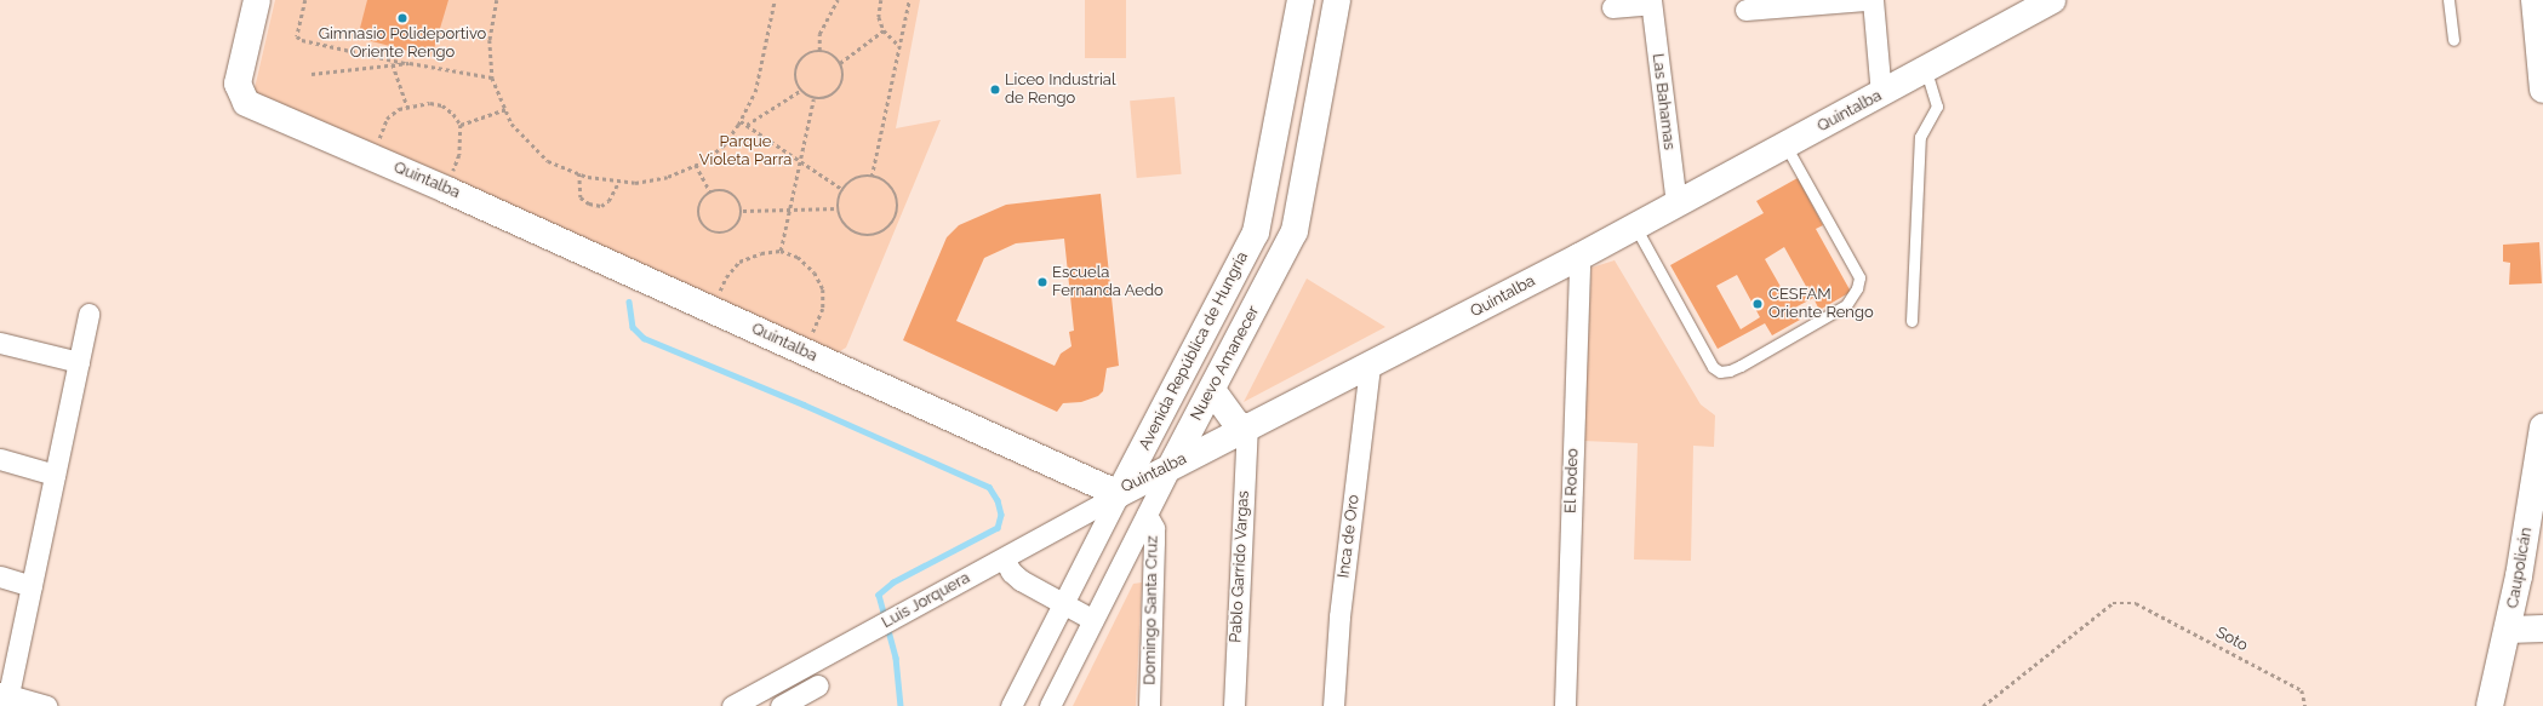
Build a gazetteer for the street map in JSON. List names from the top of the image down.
{
  "streets": {
    "street": [
      "Las Bahamas",
      "Quintalba",
      "Avenida República de Hungría",
      "Nuevo Amanecer",
      "El Rodeo",
      "Inca de Oro",
      "Pablo Garrido Vargas",
      "Caupolicán",
      "Luis Jorquera",
      "Domingo Santa Cruz"
    ],
    "path": ["Soto"]
  },
  "crossings": [
    ["Las Bahamas", "Quintalba"],
    ["Quintalba", "Avenida República de Hungría"],
    ["Quintalba", "Nuevo Amanecer"],
    ["Quintalba", "El Rodeo"],
    ["Quintalba", "Inca de Oro"],
    ["Quintalba", "Pablo Garrido Vargas"],
    ["Quintalba", "Luis Jorquera"],
    ["Avenida República de Hungría", "Luis Jorquera"],
    ["Nuevo Amanecer", "Domingo Santa Cruz"]
  ],
  "parks": ["Parque Violeta Parra"],
  "places": [
    "Gimnasio Polideportivo Oriente Rengo",
    "Liceo Industrial de Rengo",
    "Escuela Fernanda Aedo",
    "CESFAM Oriente Rengo"
  ]
}
